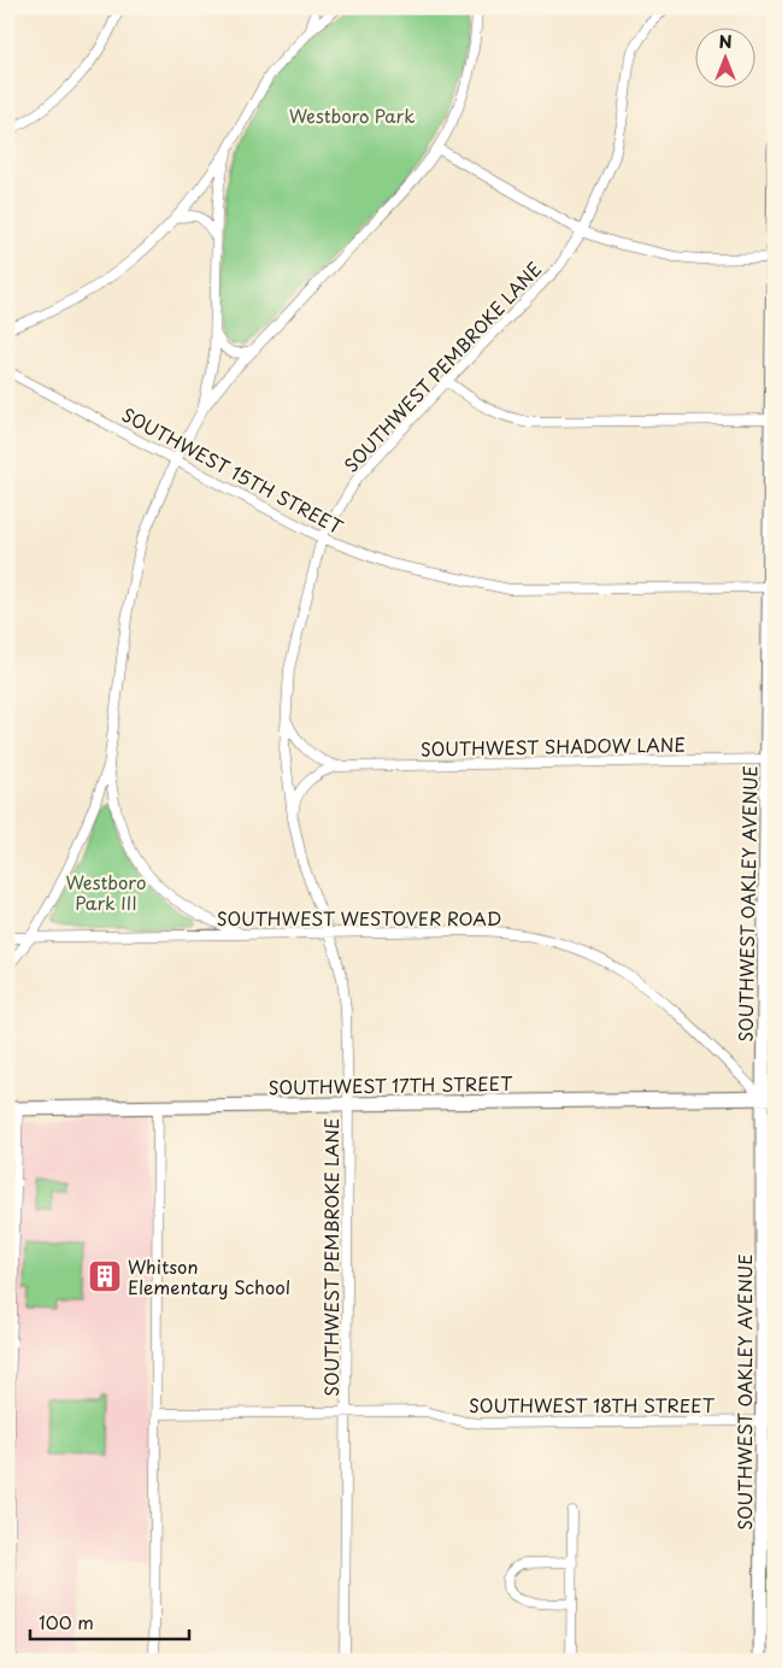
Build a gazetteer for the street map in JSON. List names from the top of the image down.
{
  "streets": {
    "street": [
      "SOUTHWEST PEMBROKE LANE",
      "SOUTHWEST 15TH STREET",
      "SOUTHWEST SHADOW LANE",
      "SOUTHWEST OAKLEY AVENUE",
      "SOUTHWEST WESTOVER ROAD",
      "SOUTHWEST 17TH STREET",
      "SOUTHWEST 18TH STREET"
    ]
  },
  "crossings": [
    ["SOUTHWEST PEMBROKE LANE", "SOUTHWEST 15TH STREET"],
    ["SOUTHWEST PEMBROKE LANE", "SOUTHWEST SHADOW LANE"],
    ["SOUTHWEST PEMBROKE LANE", "SOUTHWEST WESTOVER ROAD"],
    ["SOUTHWEST PEMBROKE LANE", "SOUTHWEST 17TH STREET"],
    ["SOUTHWEST PEMBROKE LANE", "SOUTHWEST 18TH STREET"],
    ["SOUTHWEST 15TH STREET", "SOUTHWEST OAKLEY AVENUE"],
    ["SOUTHWEST SHADOW LANE", "SOUTHWEST OAKLEY AVENUE"],
    ["SOUTHWEST OAKLEY AVENUE", "SOUTHWEST WESTOVER ROAD"],
    ["SOUTHWEST OAKLEY AVENUE", "SOUTHWEST 17TH STREET"],
    ["SOUTHWEST OAKLEY AVENUE", "SOUTHWEST 18TH STREET"],
    ["SOUTHWEST WESTOVER ROAD", "SOUTHWEST 17TH STREET"]
  ],
  "parks": ["Westboro Park", "Westboro Park III"],
  "places": {
    "building": ["Whitson Elementary School"]
  },
  "scale_bar": "100 m",
  "north": "top"
}
